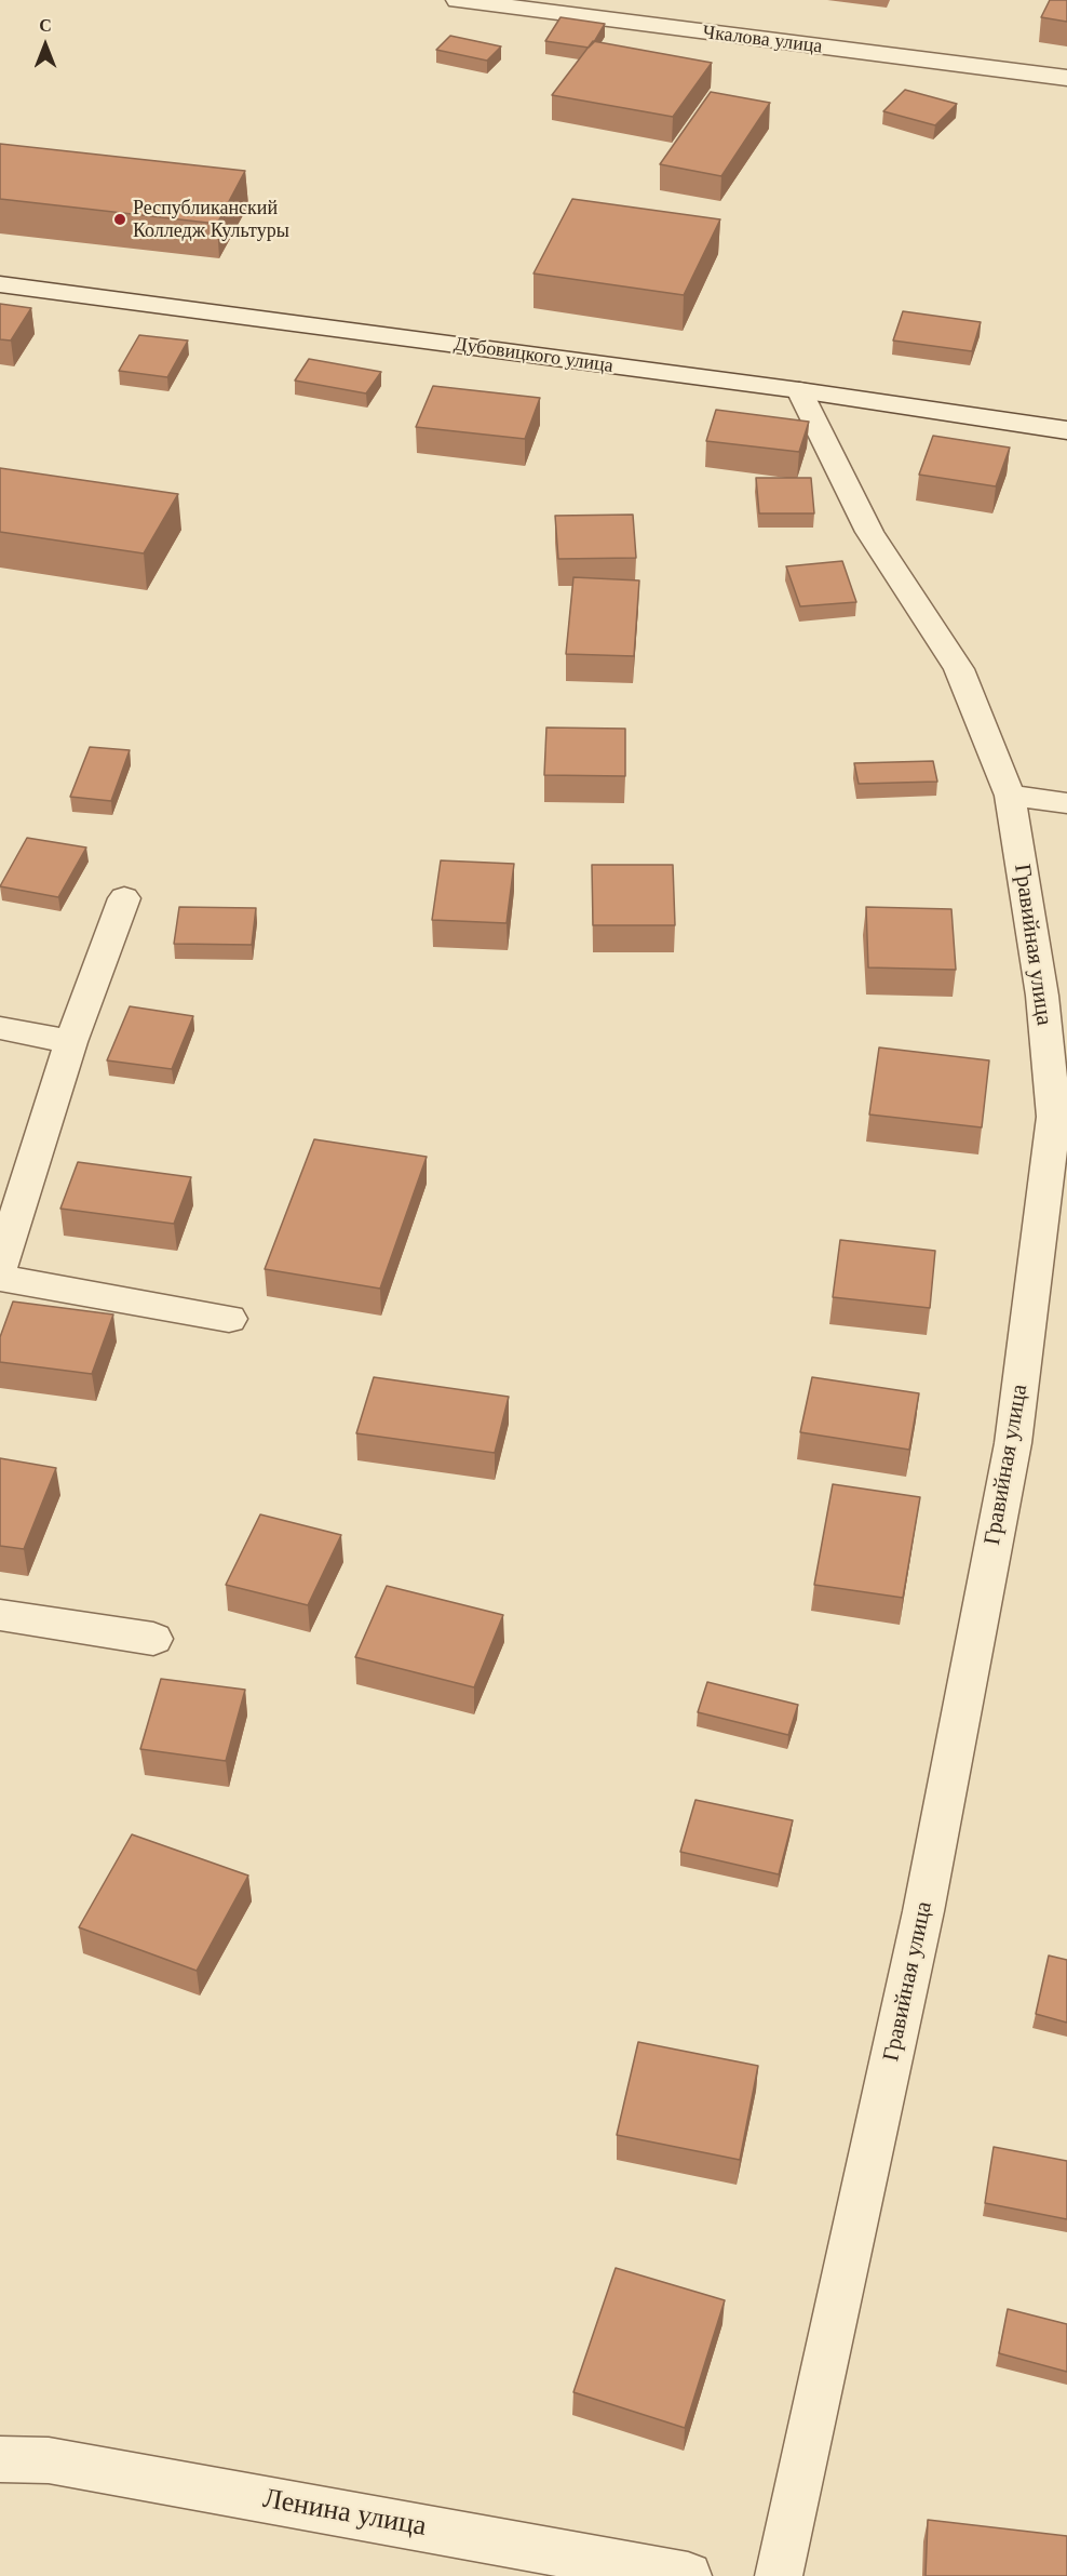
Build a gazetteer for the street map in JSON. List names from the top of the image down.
{
  "streets": {
    "street": [
      "Чкалова улица",
      "Дубовицкого улица",
      "Гравийная улица",
      "Ленина улица"
    ]
  },
  "crossings": [
    ["Дубовицкого улица", "Гравийная улица"]
  ],
  "places": ["Республиканский Колледж Культуры"],
  "north": "top"
}
